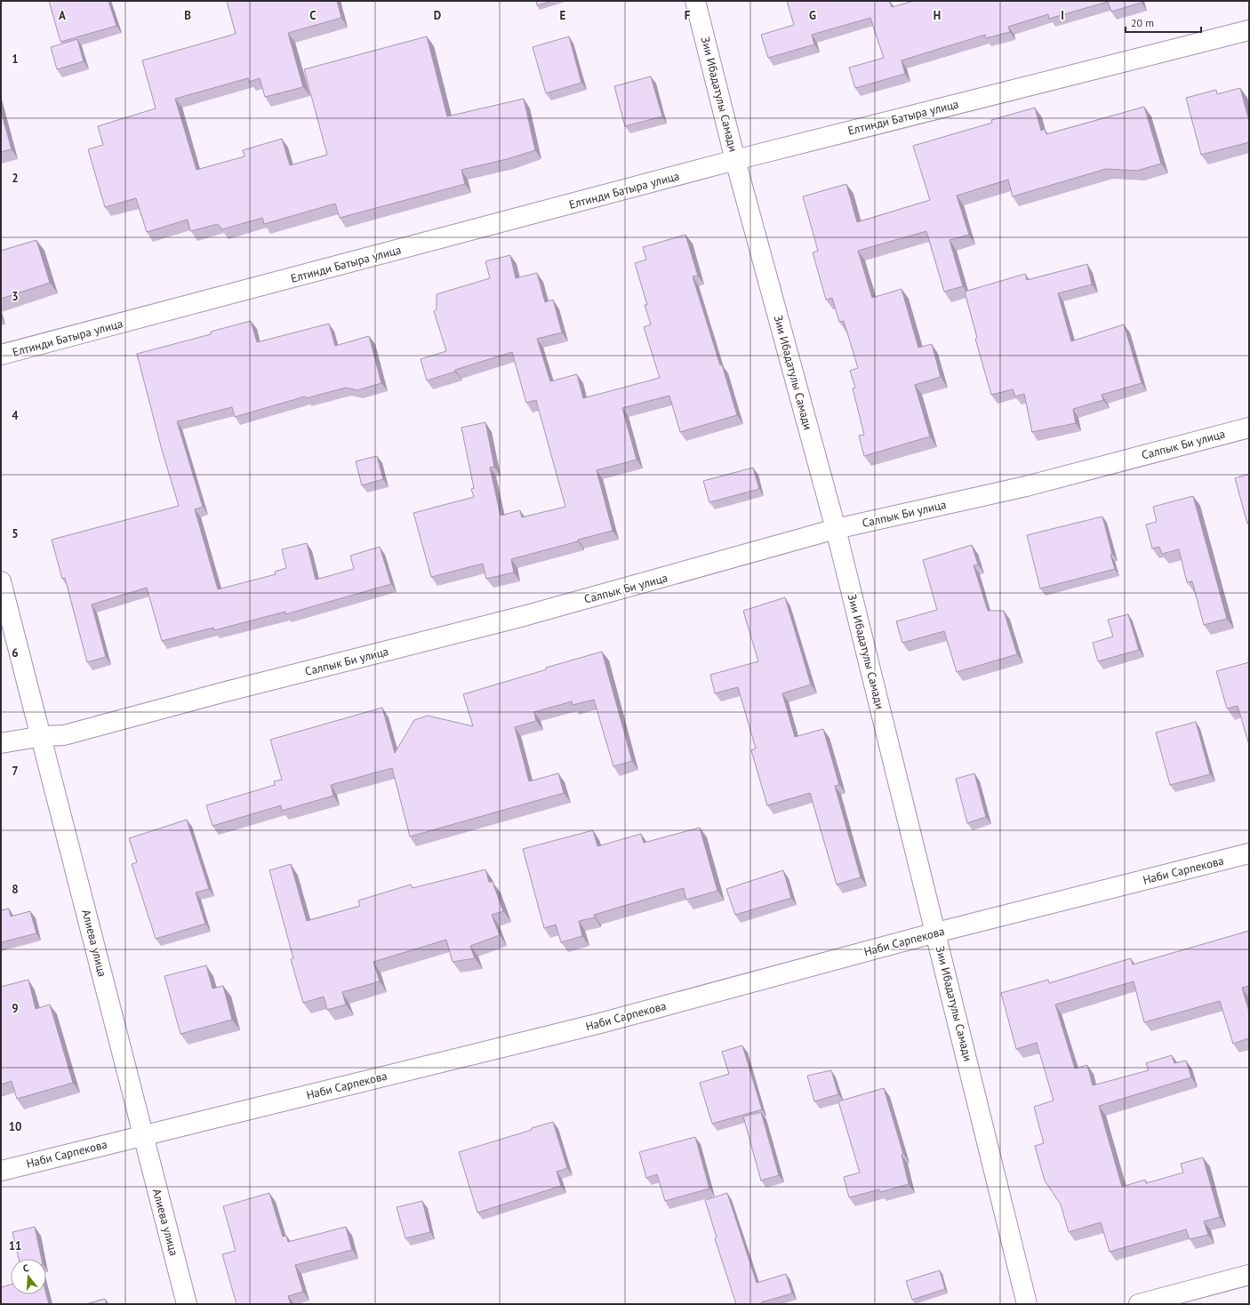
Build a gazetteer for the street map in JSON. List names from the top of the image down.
{
  "streets": {
    "street": [
      "Зии Ибадатулы Самади",
      "Елтинди Батыра улица",
      "Салпык Би улица",
      "Наби Сарпекова",
      "Алиева улица"
    ]
  },
  "crossings": [
    ["Зии Ибадатулы Самади", "Елтинди Батыра улица"],
    ["Зии Ибадатулы Самади", "Салпык Би улица"],
    ["Зии Ибадатулы Самади", "Наби Сарпекова"],
    ["Салпык Би улица", "Алиева улица"],
    ["Наби Сарпекова", "Алиева улица"]
  ],
  "scale_bar": "20 m",
  "north": "top",
  "grid": {
    "columns": [
      "A",
      "B",
      "C",
      "D",
      "E",
      "F",
      "G",
      "H",
      "I"
    ],
    "rows": [
      "1",
      "2",
      "3",
      "4",
      "5",
      "6",
      "7",
      "8",
      "9",
      "10",
      "11"
    ]
  }
}
